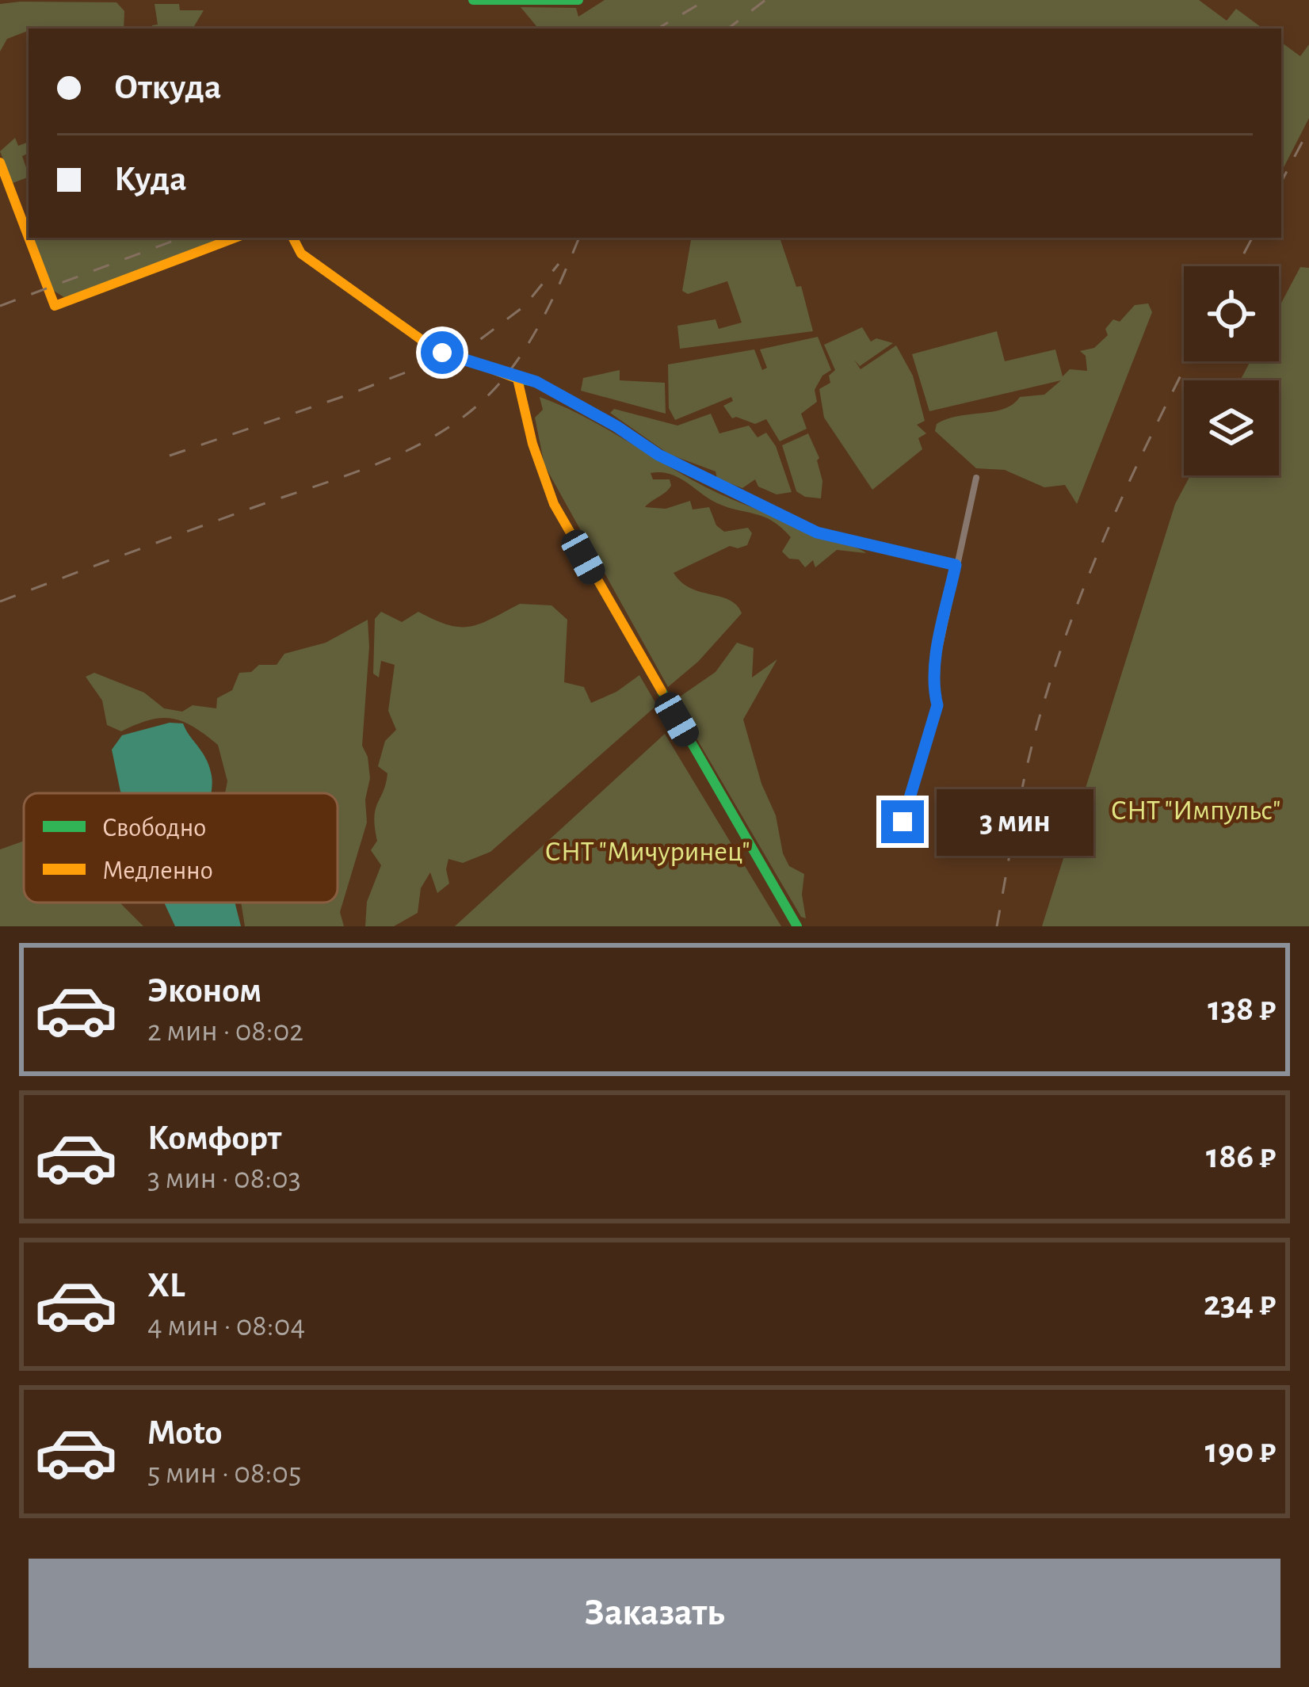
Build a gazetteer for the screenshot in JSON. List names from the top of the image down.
{
  "parks": ["СНТ \"Импульс\"", "СНТ \"Мичуринец\""],
  "legend": ["Свободно", "Медленно"],
  "page": {
    "banner": ["Откуда", "Куда"],
    "bubble": "3 мин",
    "list": [
      {
        "name": "Эконом",
        "note": "2 мин · 08:02",
        "value": "138 ₽"
      },
      {
        "name": "Комфорт",
        "note": "3 мин · 08:03",
        "value": "186 ₽"
      },
      {
        "name": "XL",
        "note": "4 мин · 08:04",
        "value": "234 ₽"
      },
      {
        "name": "Moto",
        "note": "5 мин · 08:05",
        "value": "190 ₽"
      }
    ],
    "buttons": "Заказать"
  }
}
